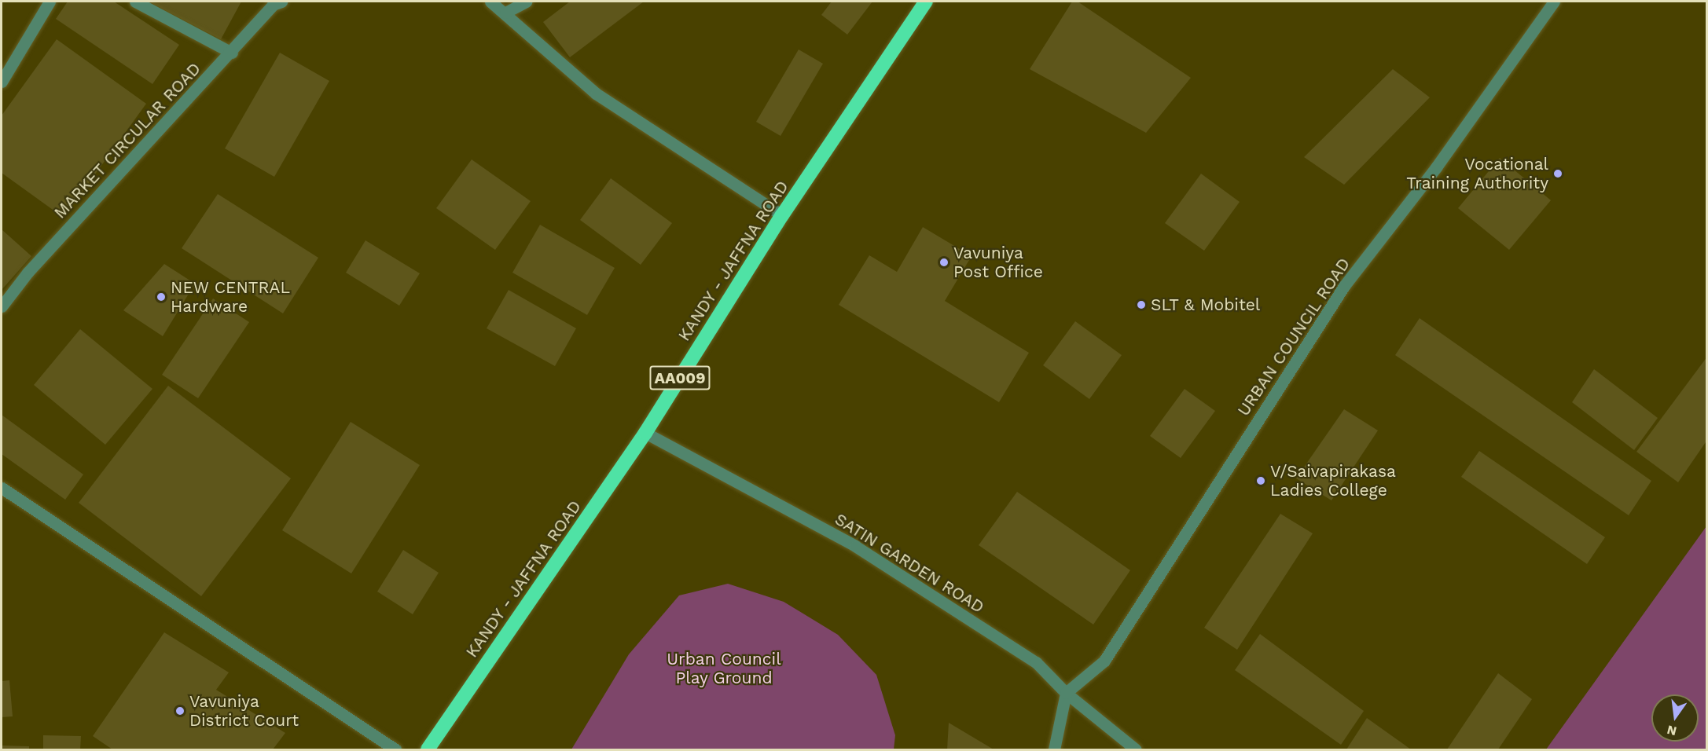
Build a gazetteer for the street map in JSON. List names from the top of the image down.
{
  "streets": {
    "highway": ["KANDY - JAFFNA ROAD", "AA009"],
    "street": ["MARKET CIRCULAR ROAD", "URBAN COUNCIL ROAD", "SATIN GARDEN ROAD"]
  },
  "crossings": [
    ["KANDY - JAFFNA ROAD", "SATIN GARDEN ROAD"],
    ["URBAN COUNCIL ROAD", "SATIN GARDEN ROAD"]
  ],
  "parks": ["Urban Council Play Ground"],
  "places": [
    "Vocational Training Authority",
    "Vavuniya Post Office",
    "NEW CENTRAL Hardware",
    "SLT & Mobitel",
    "V/Saivapirakasa Ladies College",
    "Vavuniya District Court"
  ],
  "north": "bottom"
}
